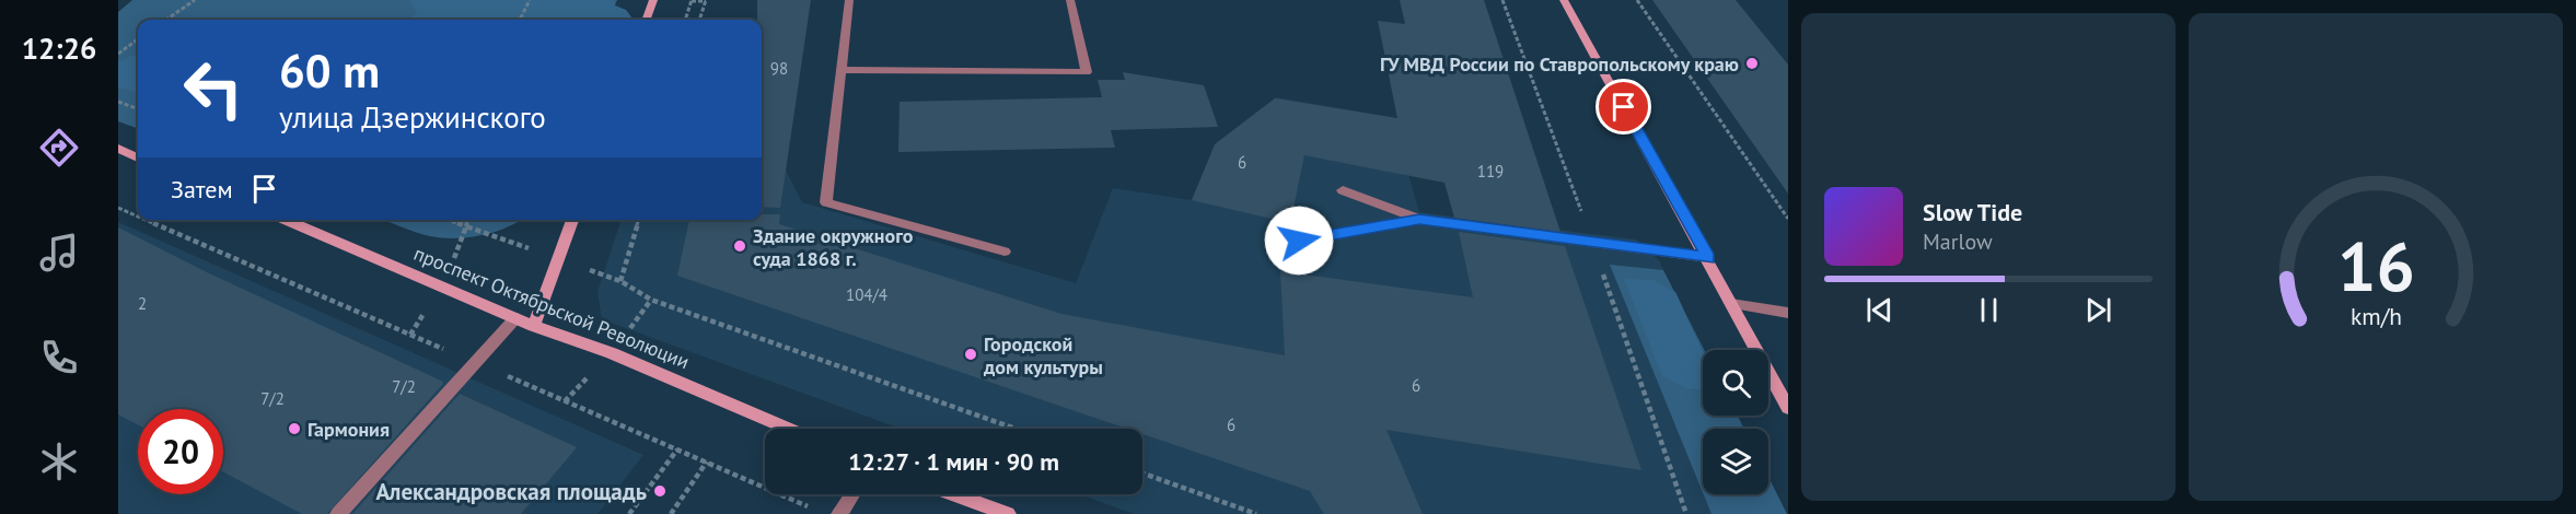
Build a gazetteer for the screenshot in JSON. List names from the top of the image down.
{
  "streets": {
    "street": ["проспект Октябрьской Революции"]
  },
  "places": [
    "ГУ МВД России по Ставропольскому краю",
    "Здание окружного суда 1868 г.",
    "Городской дом культуры",
    "Гармония",
    "Александровская площадь"
  ],
  "house_numbers": [
    "98",
    "6",
    "119",
    "104/4",
    "2",
    "6",
    "7/2",
    "7/2",
    "6"
  ],
  "page": {
    "tabs": "12:26",
    "turn": ["60 m", "улица Дзержинского"],
    "then": "Затем",
    "song": ["Slow Tide", "Marlow"],
    "limit": "20",
    "trip": "12:27 · 1 мин · 90 m",
    "gauge": ["16", "km/h"]
  }
}
